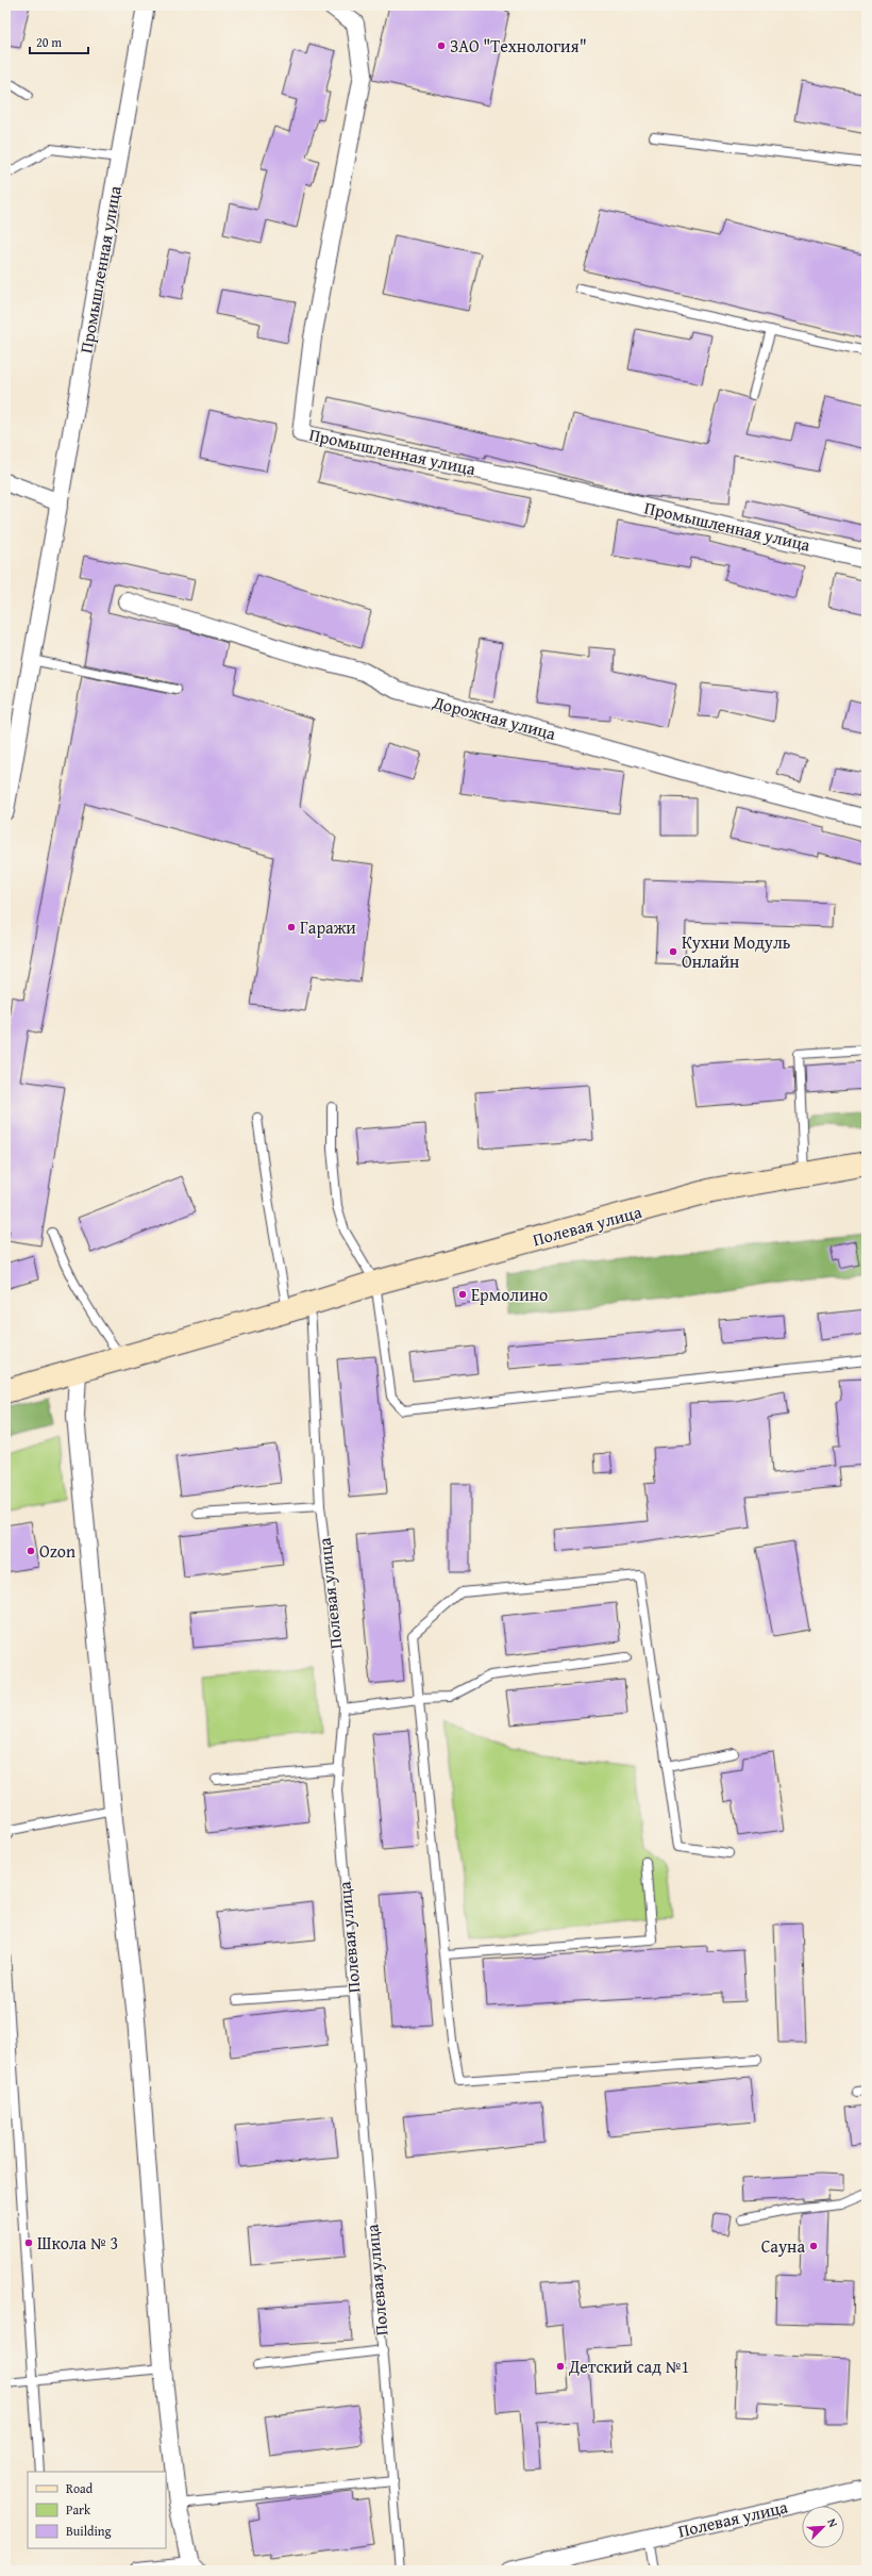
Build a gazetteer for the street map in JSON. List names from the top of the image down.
{
  "streets": {
    "main road": ["Полевая улица"],
    "street": ["Промышленная улица", "Дорожная улица"]
  },
  "places": [
    "ЗАО \"Технология\"",
    "Гаражи",
    "Кухни Модуль Онлайн",
    "Ермолино",
    "Ozon",
    "Школа № 3",
    "Сауна",
    "Детский сад №1"
  ],
  "legend": ["Road", "Park", "Building"],
  "scale_bar": "20 m",
  "north": "top right"
}
